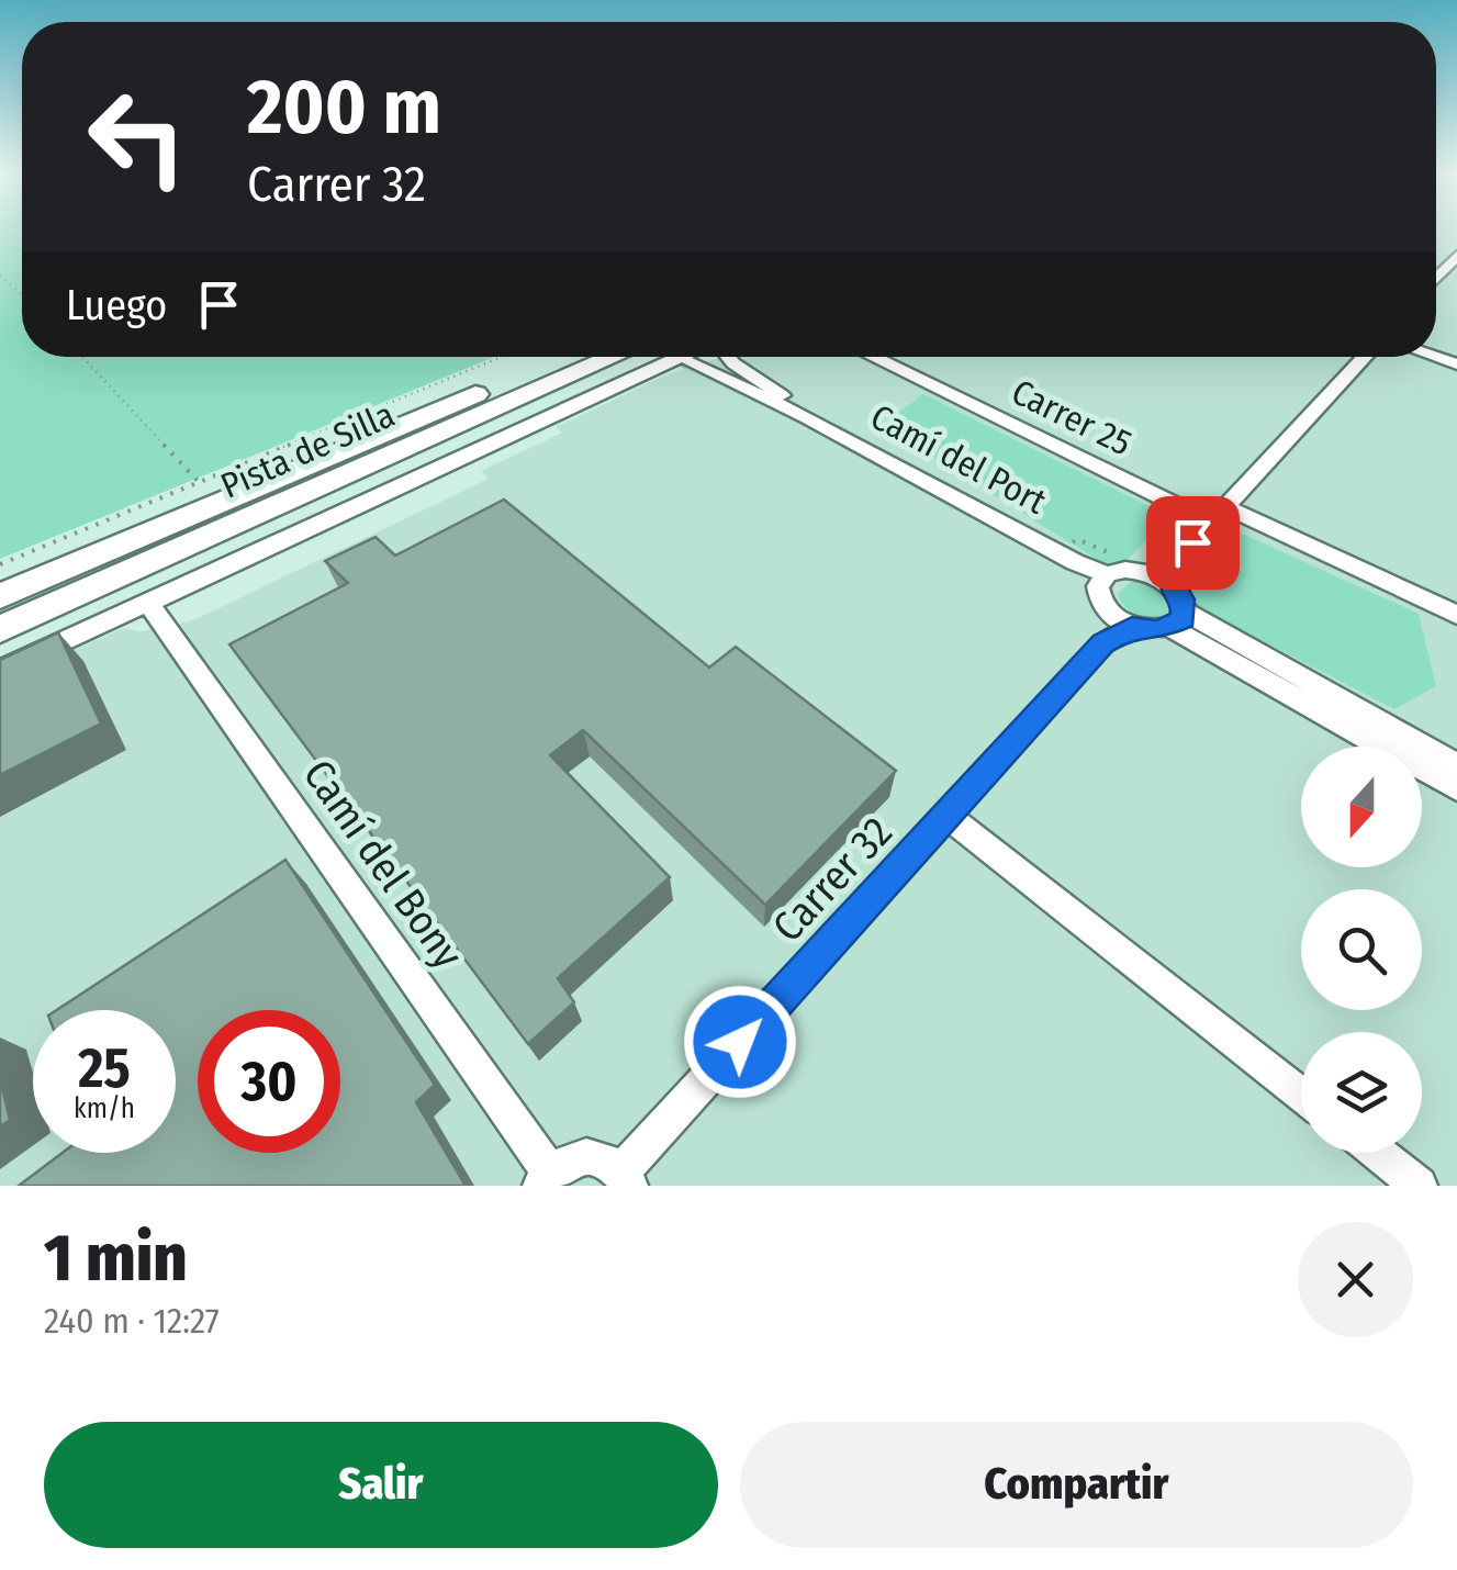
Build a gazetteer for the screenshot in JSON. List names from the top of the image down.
{
  "streets": {
    "highway": ["Pista de Silla"],
    "street": [
      "Carrer 25",
      "Camí del Port",
      "Camí del Bony",
      "Carrer 32"
    ]
  },
  "north": "bottom",
  "page": {
    "turn": ["200 m", "Carrer 32"],
    "then": "Luego",
    "speed": "25 km/h",
    "limit": "30",
    "heading": ["1 min", "240 m · 12:27"],
    "buttons": ["Salir", "Compartir"]
  }
}
